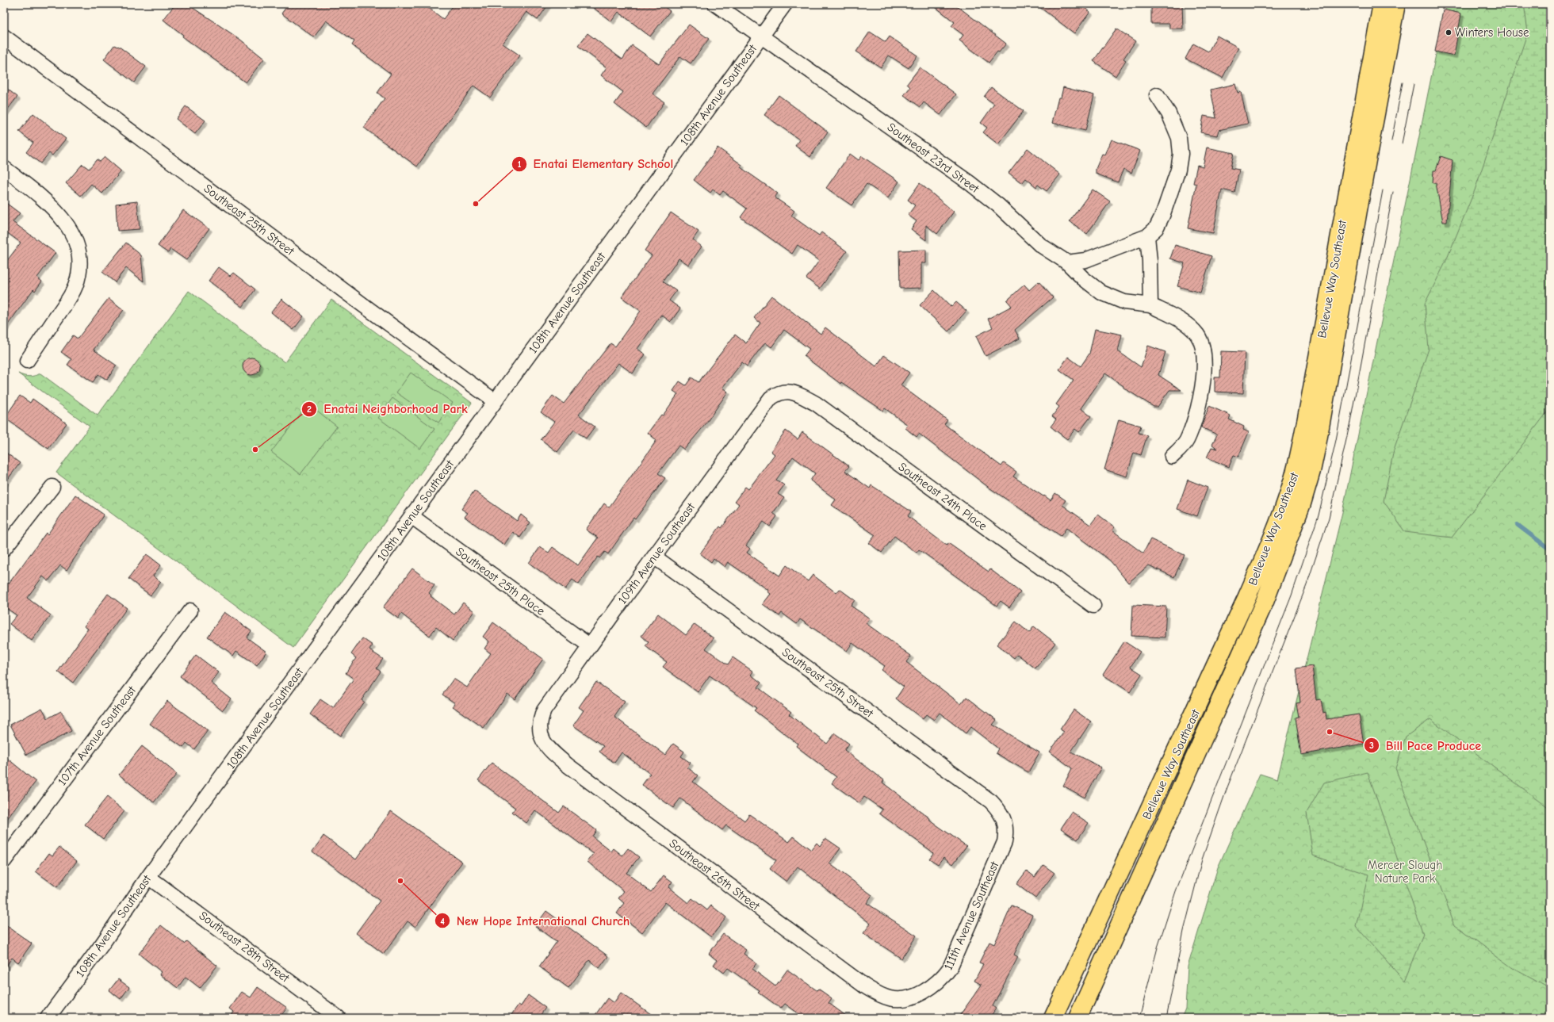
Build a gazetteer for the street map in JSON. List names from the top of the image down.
{
  "streets": {
    "main road": ["Bellevue Way Southeast"],
    "street": [
      "108th Avenue Southeast",
      "Southeast 23rd Street",
      "Southeast 25th Street",
      "Southeast 24th Place",
      "109th Avenue Southeast",
      "Southeast 25th Place",
      "107th Avenue Southeast",
      "Southeast 26th Street",
      "111th Avenue Southeast",
      "Southeast 28th Street"
    ]
  },
  "crossings": [
    ["108th Avenue Southeast", "Southeast 23rd Street"],
    ["108th Avenue Southeast", "Southeast 25th Street"],
    ["108th Avenue Southeast", "Southeast 25th Place"],
    ["108th Avenue Southeast", "Southeast 28th Street"],
    ["Southeast 25th Street", "109th Avenue Southeast"],
    ["Southeast 25th Street", "111th Avenue Southeast"],
    ["Southeast 24th Place", "109th Avenue Southeast"],
    ["109th Avenue Southeast", "Southeast 25th Place"],
    ["109th Avenue Southeast", "Southeast 26th Street"],
    ["Southeast 26th Street", "111th Avenue Southeast"]
  ],
  "parks": ["Mercer Slough Nature Park"],
  "places": [
    "Winters House",
    "Enatai Elementary School",
    "Enatai Neighborhood Park",
    "Bill Pace Produce",
    "New Hope International Church"
  ]
}
